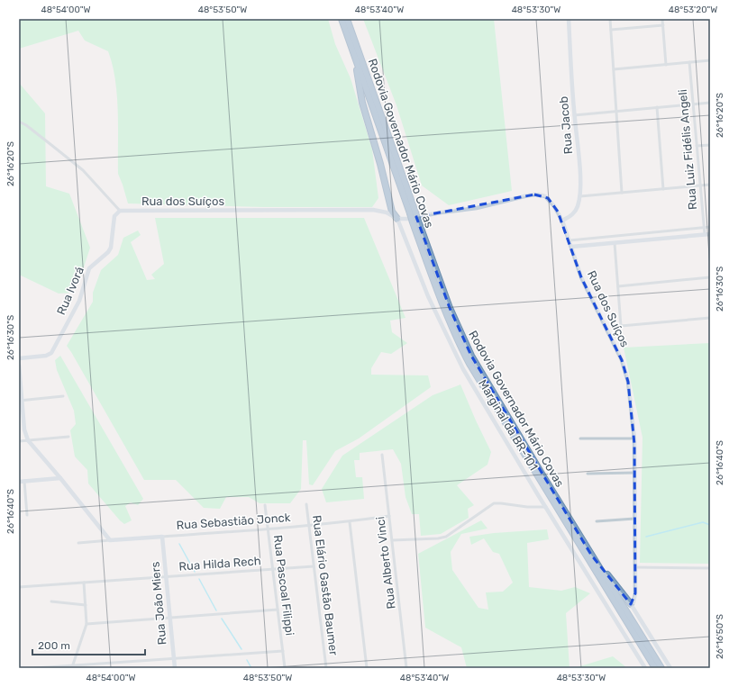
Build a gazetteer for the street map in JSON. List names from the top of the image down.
{
  "streets": {
    "highway": ["Rodovia Governador Mário Covas"],
    "street": [
      "Rua Jacob",
      "Rua Luiz Fidélis Angeli",
      "Rua dos Suíços",
      "Rua Ivorá",
      "Marginal da BR-101",
      "Rua Sebastião Jonck",
      "Rua Alberto Vinci",
      "Rua Hilda Rech",
      "Rua Pascoal Filippi",
      "Rua Elário Gastão Baumer",
      "Rua João Miers"
    ]
  },
  "crossings": [
    ["Rua Jacob", "Rua dos Suíços"],
    ["Rua dos Suíços", "Rua Ivorá"],
    ["Rua dos Suíços", "Marginal da BR-101"],
    ["Rua Sebastião Jonck", "Rua Alberto Vinci"],
    ["Rua Sebastião Jonck", "Rua Pascoal Filippi"],
    ["Rua Sebastião Jonck", "Rua Elário Gastão Baumer"],
    ["Rua Sebastião Jonck", "Rua João Miers"],
    ["Rua Hilda Rech", "Rua Pascoal Filippi"],
    ["Rua Hilda Rech", "Rua Elário Gastão Baumer"],
    ["Rua Hilda Rech", "Rua João Miers"]
  ],
  "scale_bar": "200 m",
  "coordinates": [
    "48°54'00\"W",
    "48°53'50\"W",
    "48°53'40\"W",
    "48°53'30\"W",
    "48°53'20\"W",
    "26°16'20\"S",
    "26°16'30\"S",
    "26°16'40\"S",
    "26°16'50\"S"
  ]
}
